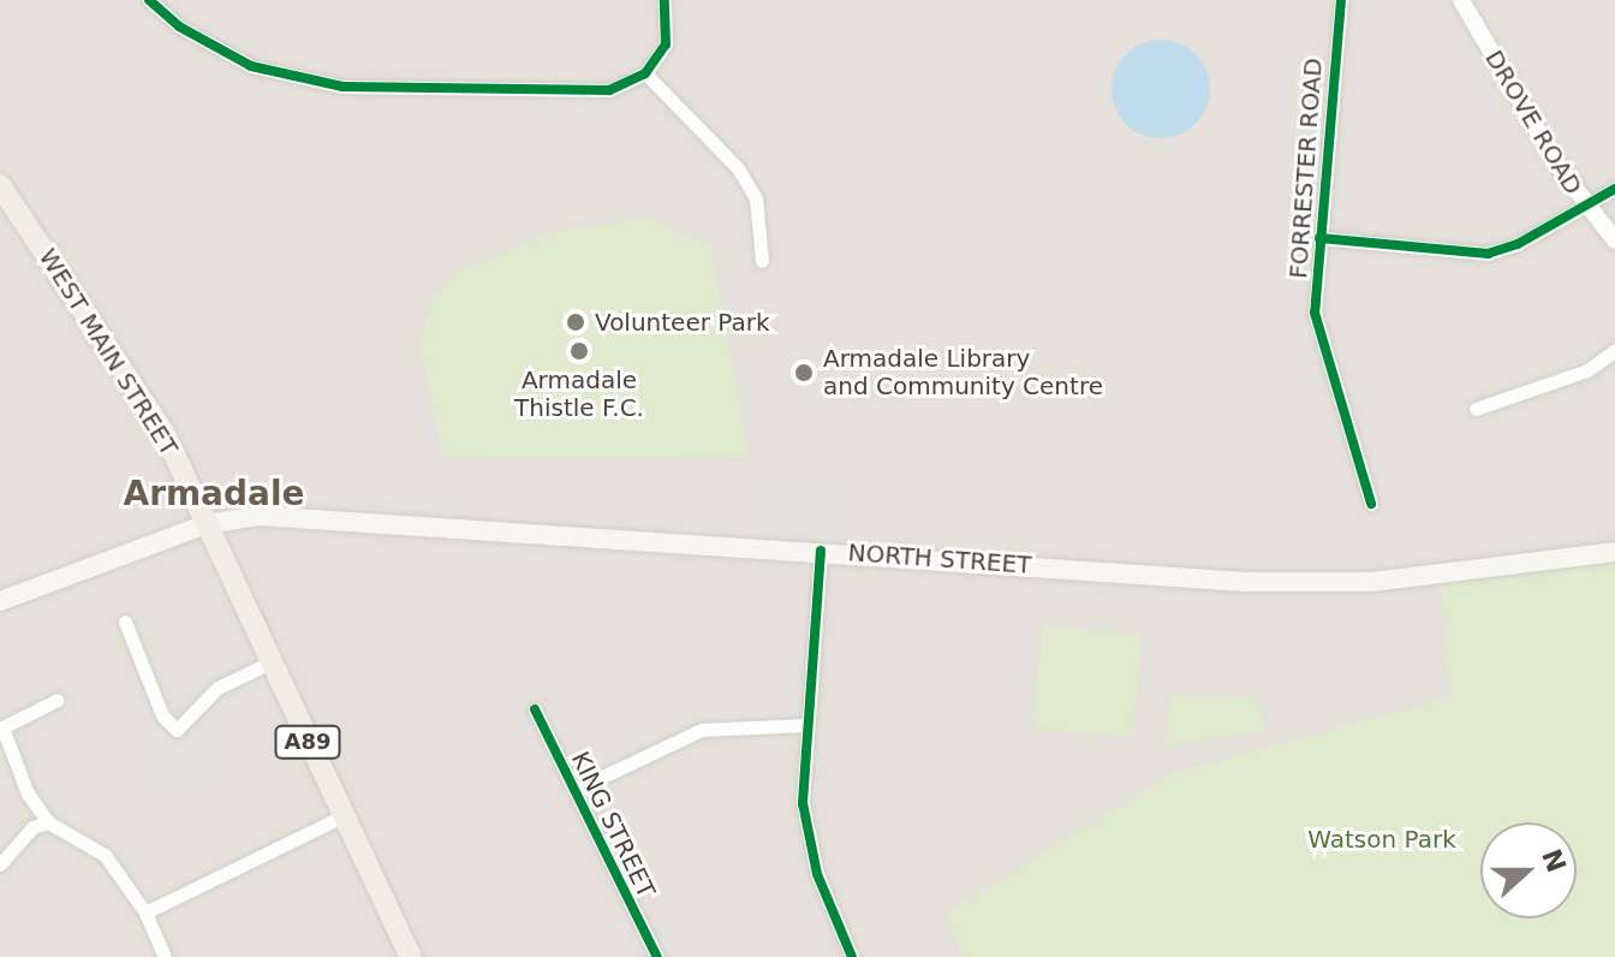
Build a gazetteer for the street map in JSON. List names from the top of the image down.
{
  "streets": {
    "main road": ["WEST MAIN STREET", "NORTH STREET", "A89"],
    "street": ["DROVE ROAD", "FORRESTER ROAD", "KING STREET"]
  },
  "crossings": [
    ["WEST MAIN STREET", "NORTH STREET"],
    ["WEST MAIN STREET", "A89"],
    ["NORTH STREET", "A89"]
  ],
  "districts": ["Armadale"],
  "parks": ["Watson Park"],
  "places": ["Volunteer Park", "Armadale Thistle F.C.", "Armadale Library and Community Centre"],
  "north": "right"
}
